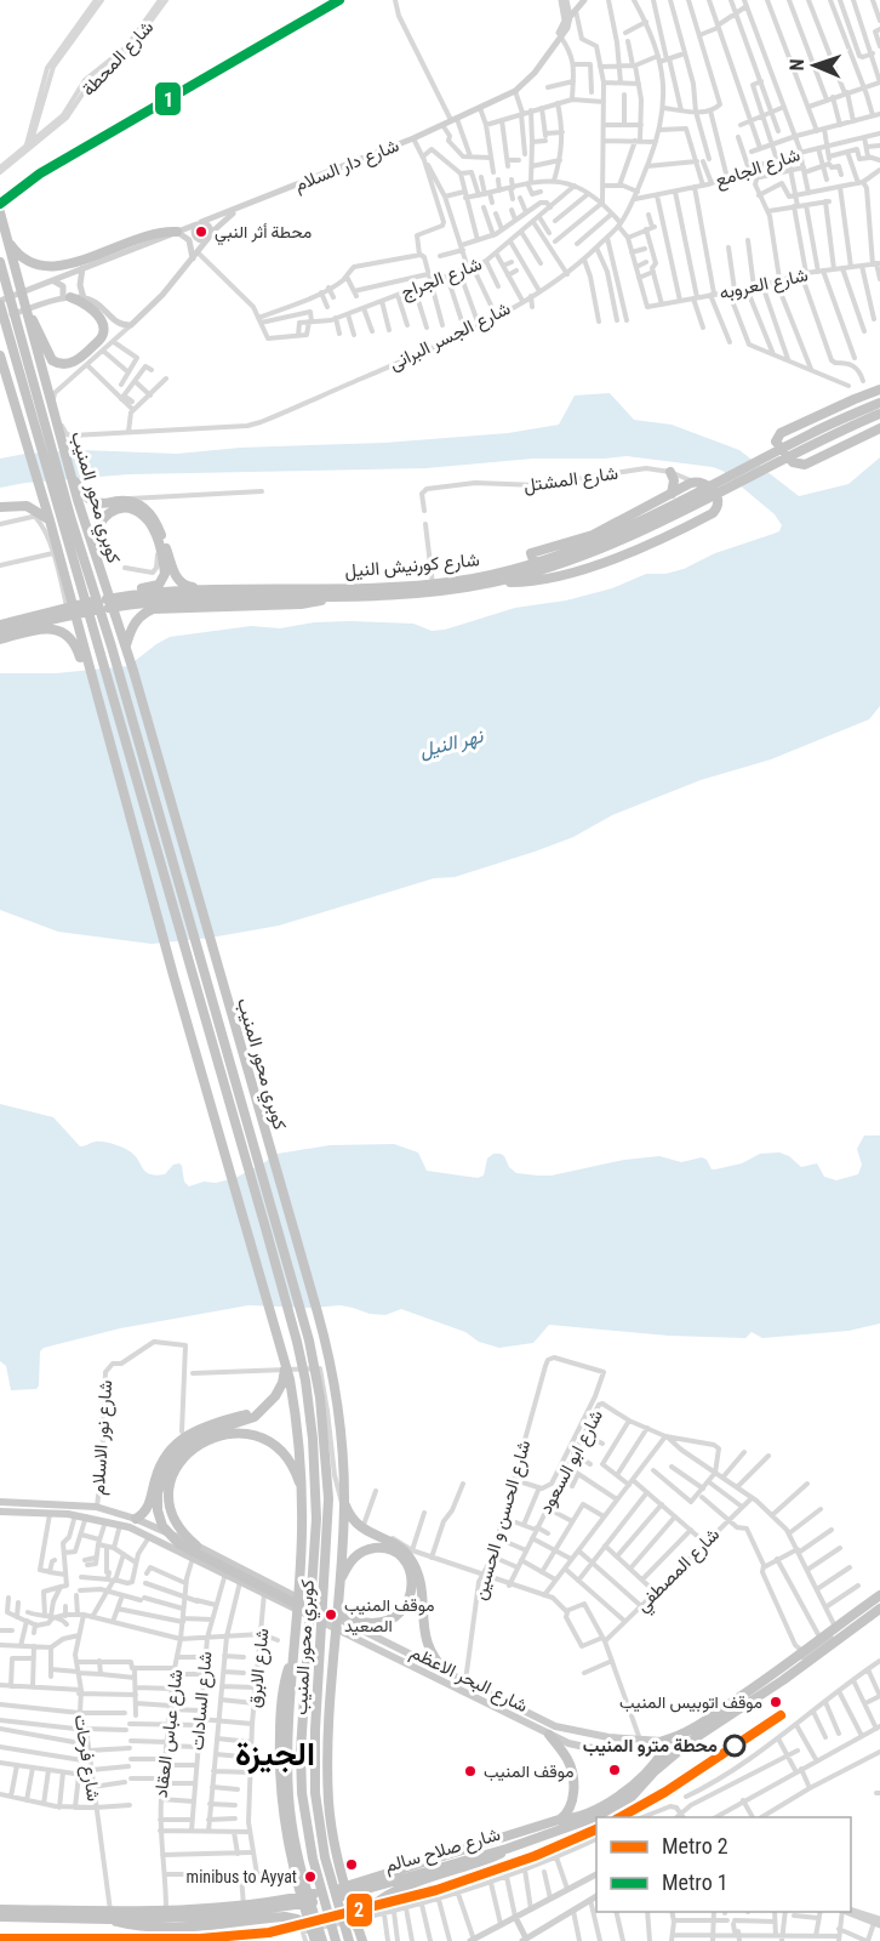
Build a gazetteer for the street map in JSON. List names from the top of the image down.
{
  "streets": {
    "highway": ["كوبري محور المنيب", "شارع كورنيش النيل", "شارع صلاح سالم"],
    "main road": ["شارع دار السلام", "شارع البحر الاعظم"],
    "street": [
      "شارع المحطة",
      "شارع الجامع",
      "شارع الجراج",
      "شارع العروبه",
      "شارع الجسر البرانى",
      "شارع المشتل",
      "شارع نور الاسلام",
      "شارع ابو السعود",
      "شارع الحسن و الحسين",
      "شارع المصطفي",
      "شارع الابرق",
      "شارع السادات",
      "شارع عباس العقاد",
      "شارع فرحات"
    ]
  },
  "crossings": [
    ["شارع دار السلام", "كوبري محور المنيب"],
    ["شارع الجامع", "شارع الجسر البرانى"],
    ["شارع نور الاسلام", "شارع البحر الاعظم"],
    ["شارع الحسن و الحسين", "شارع البحر الاعظم"],
    ["شارع الابرق", "شارع البحر الاعظم"],
    ["شارع البحر الاعظم", "شارع السادات"],
    ["شارع البحر الاعظم", "شارع عباس العقاد"],
    ["شارع البحر الاعظم", "شارع صلاح سالم"],
    ["شارع عباس العقاد", "شارع صلاح سالم"],
    ["شارع فرحات", "شارع صلاح سالم"]
  ],
  "districts": ["الجيزة"],
  "water": ["نهر النيل"],
  "places": [
    "محطة أثر النبي",
    "موقف المنيب الصعيد",
    "موقف اتوبيس المنيب",
    "محطة مترو المنيب",
    "موقف المنيب",
    "minibus to Ayyat"
  ],
  "lines": ["metro line 1", "metro line 2"],
  "legend": ["Metro 2", "Metro 1"],
  "north": "left"
}
